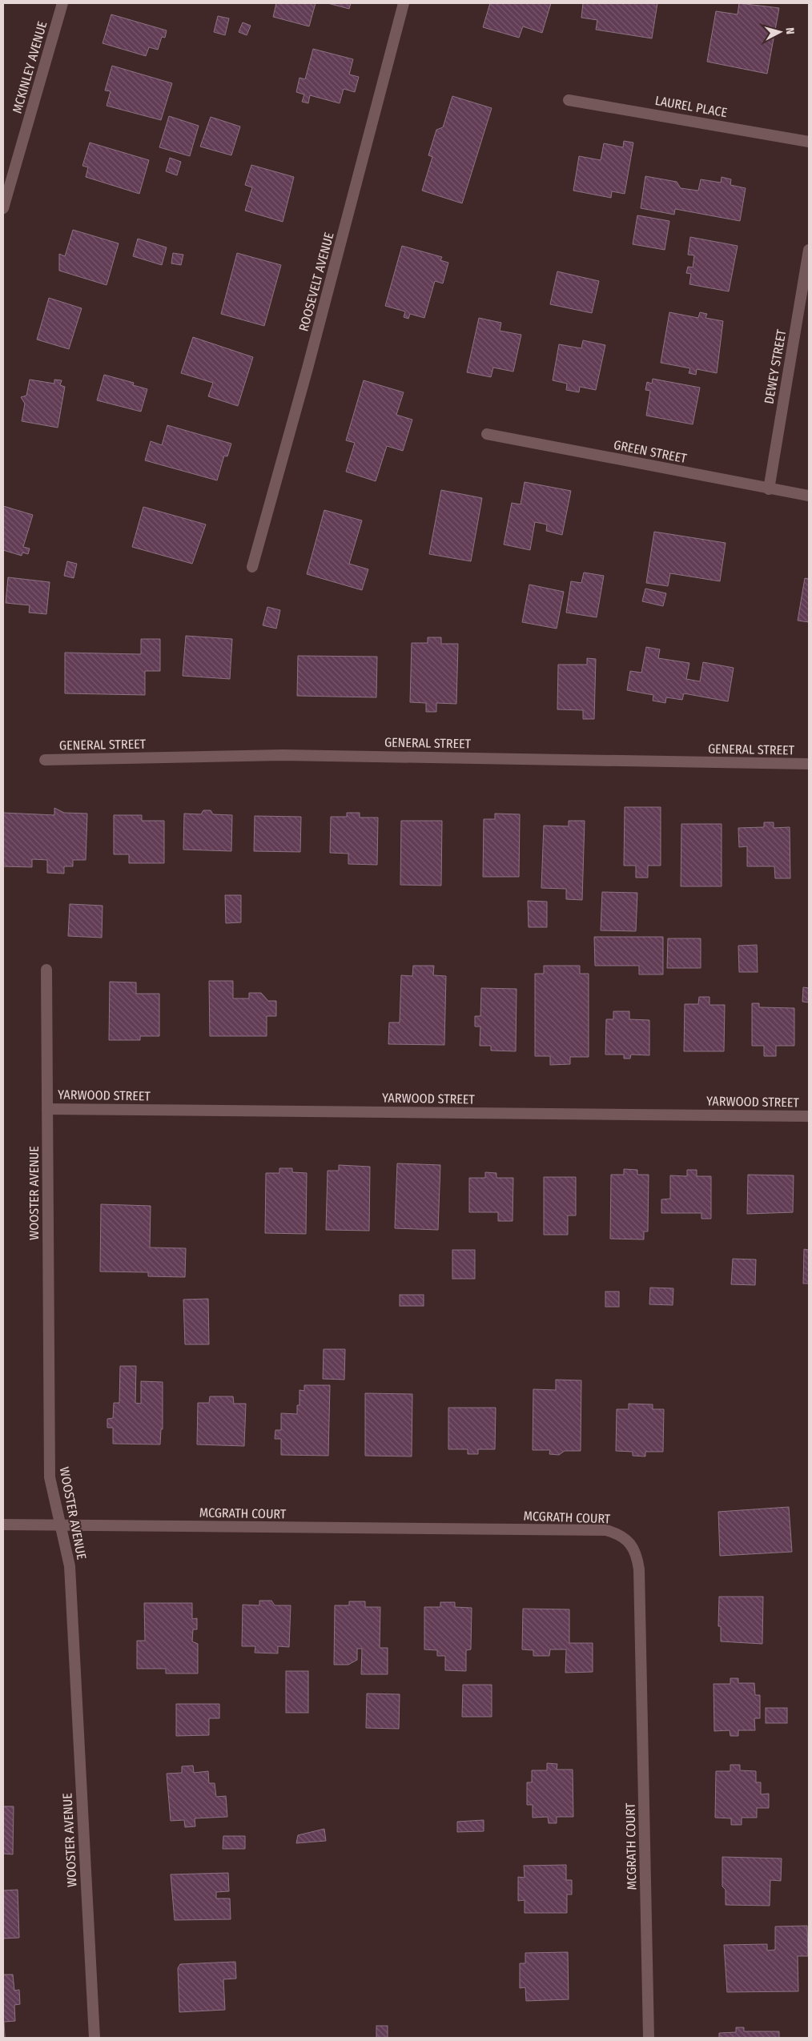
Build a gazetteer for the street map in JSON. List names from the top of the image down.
{
  "streets": {
    "street": [
      "MCKINLEY AVENUE",
      "LAUREL PLACE",
      "ROOSEVELT AVENUE",
      "DEWEY STREET",
      "GREEN STREET",
      "GENERAL STREET",
      "YARWOOD STREET",
      "WOOSTER AVENUE",
      "MCGRATH COURT"
    ]
  },
  "crossings": [
    ["DEWEY STREET", "GREEN STREET"],
    ["YARWOOD STREET", "WOOSTER AVENUE"],
    ["WOOSTER AVENUE", "MCGRATH COURT"]
  ],
  "north": "right"
}
